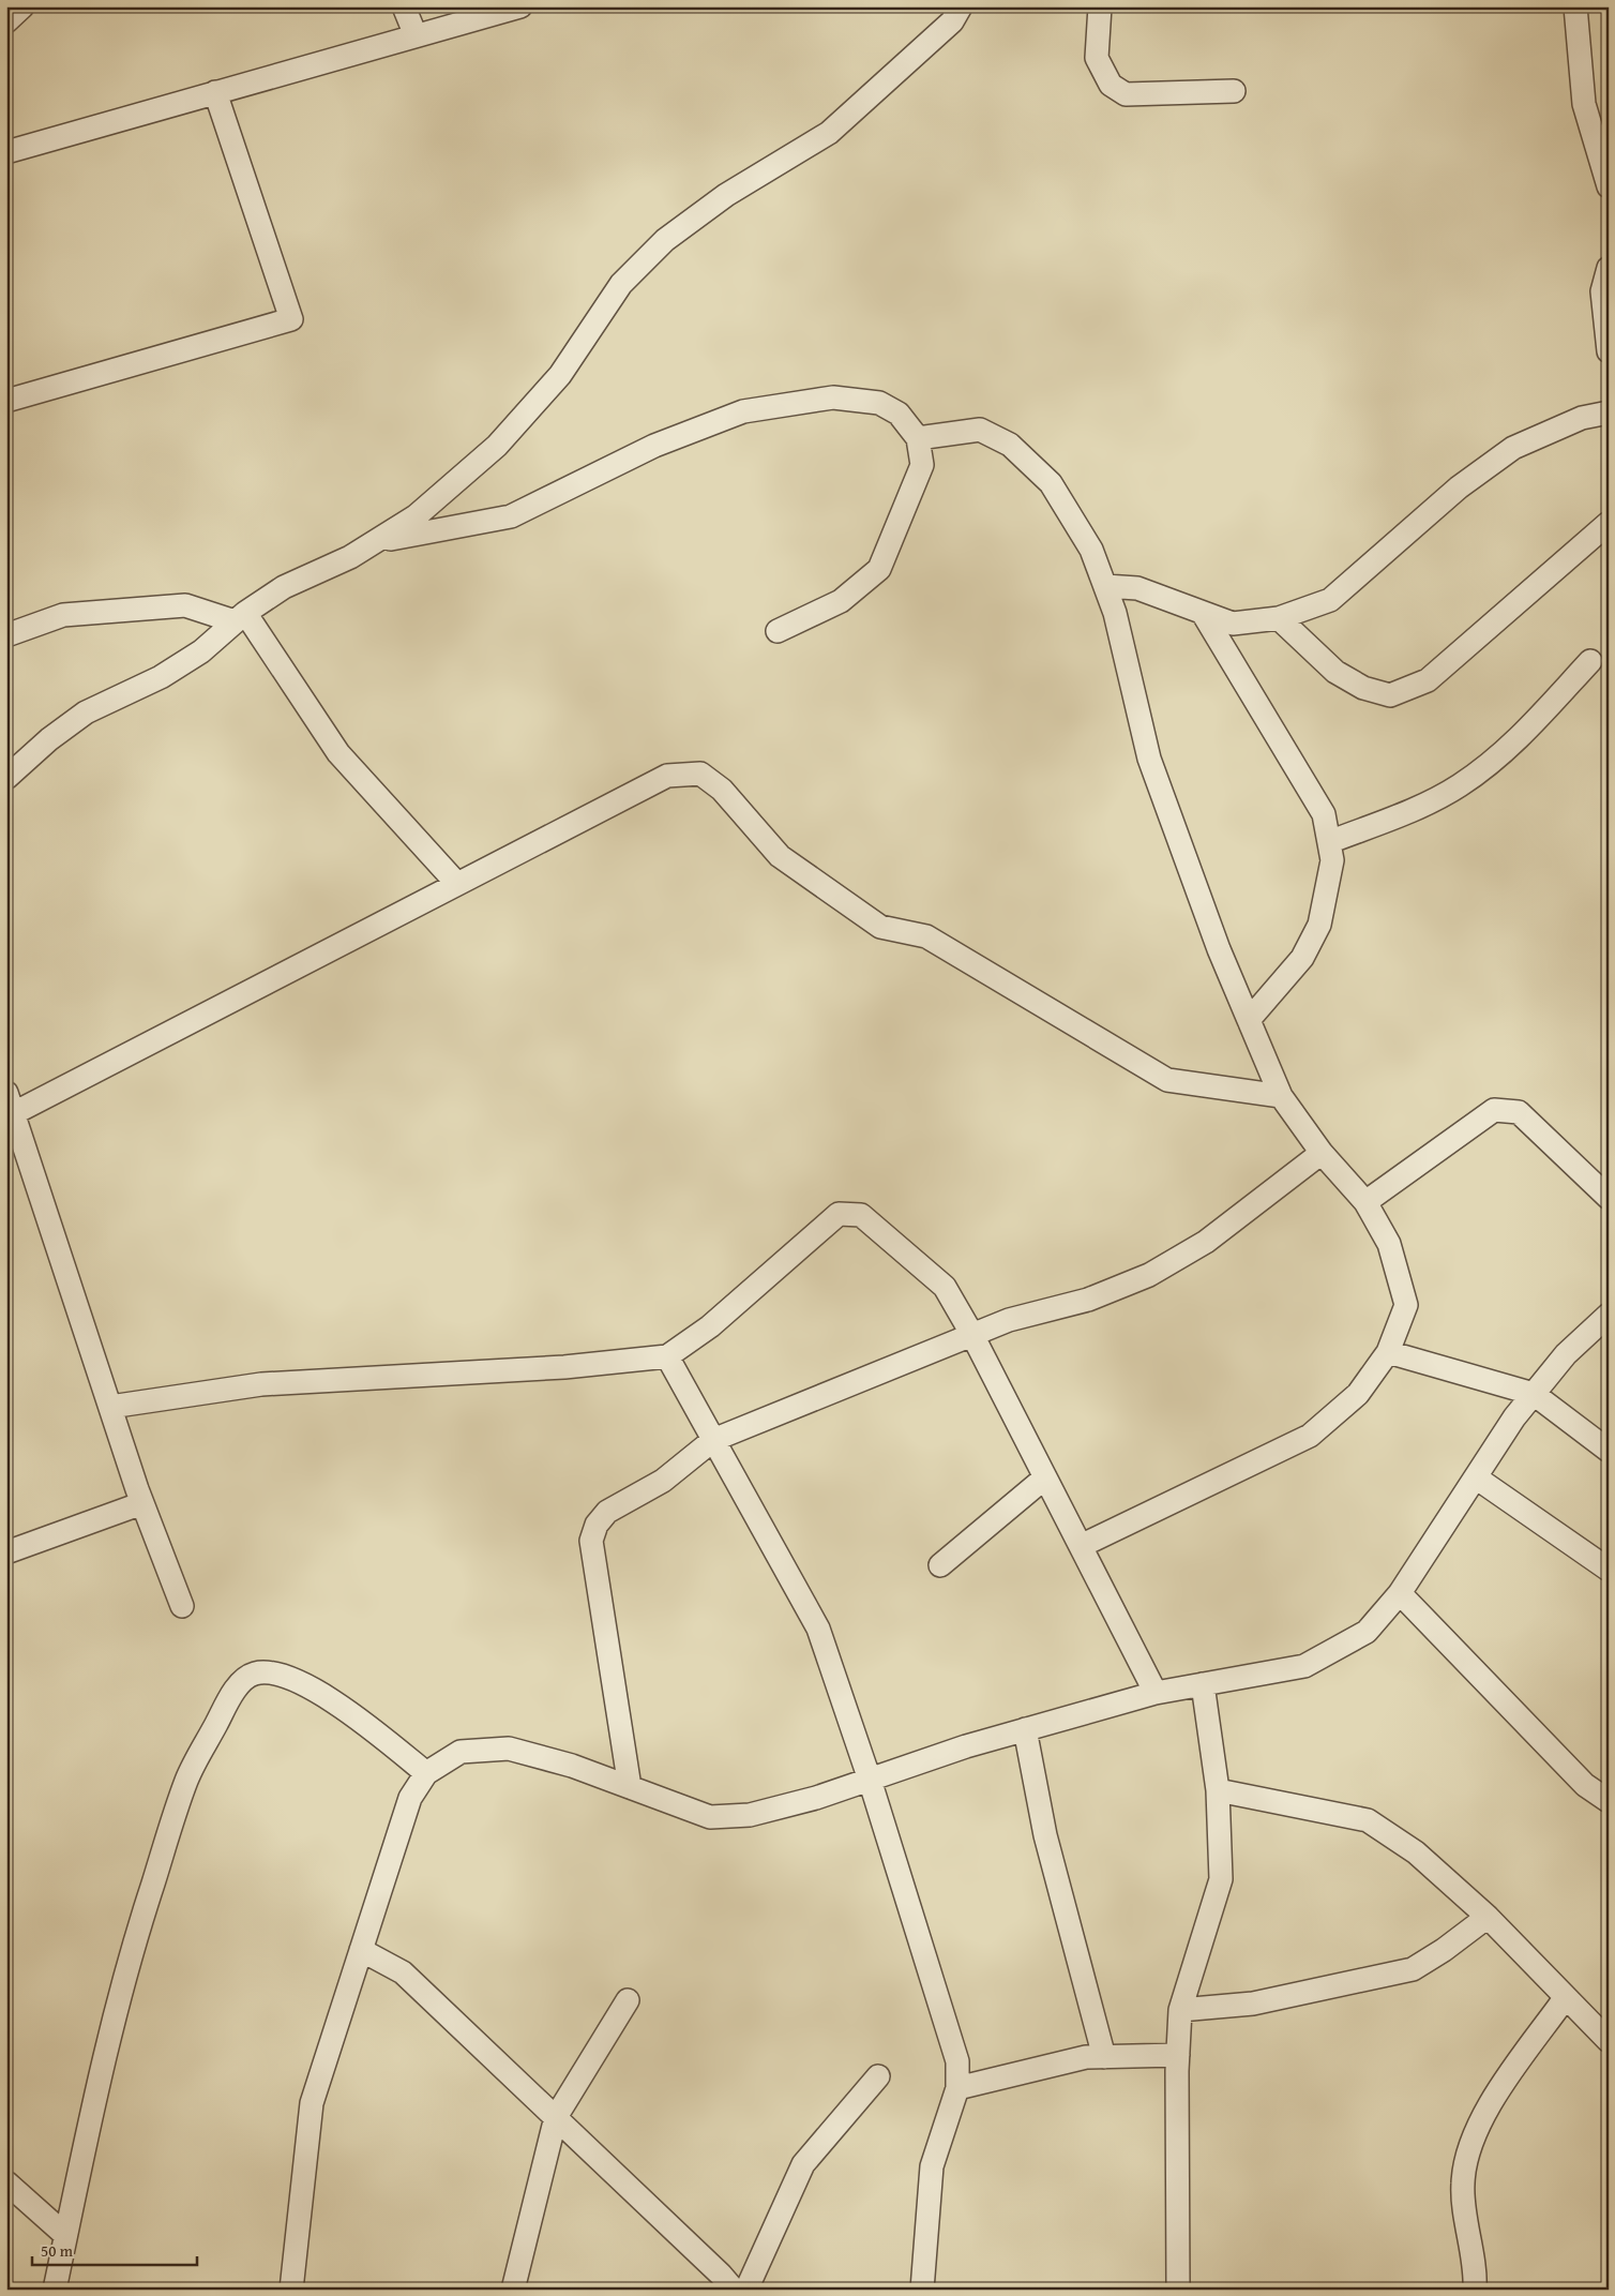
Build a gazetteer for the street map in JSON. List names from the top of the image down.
{
  "scale_bar": "50 m"
}
